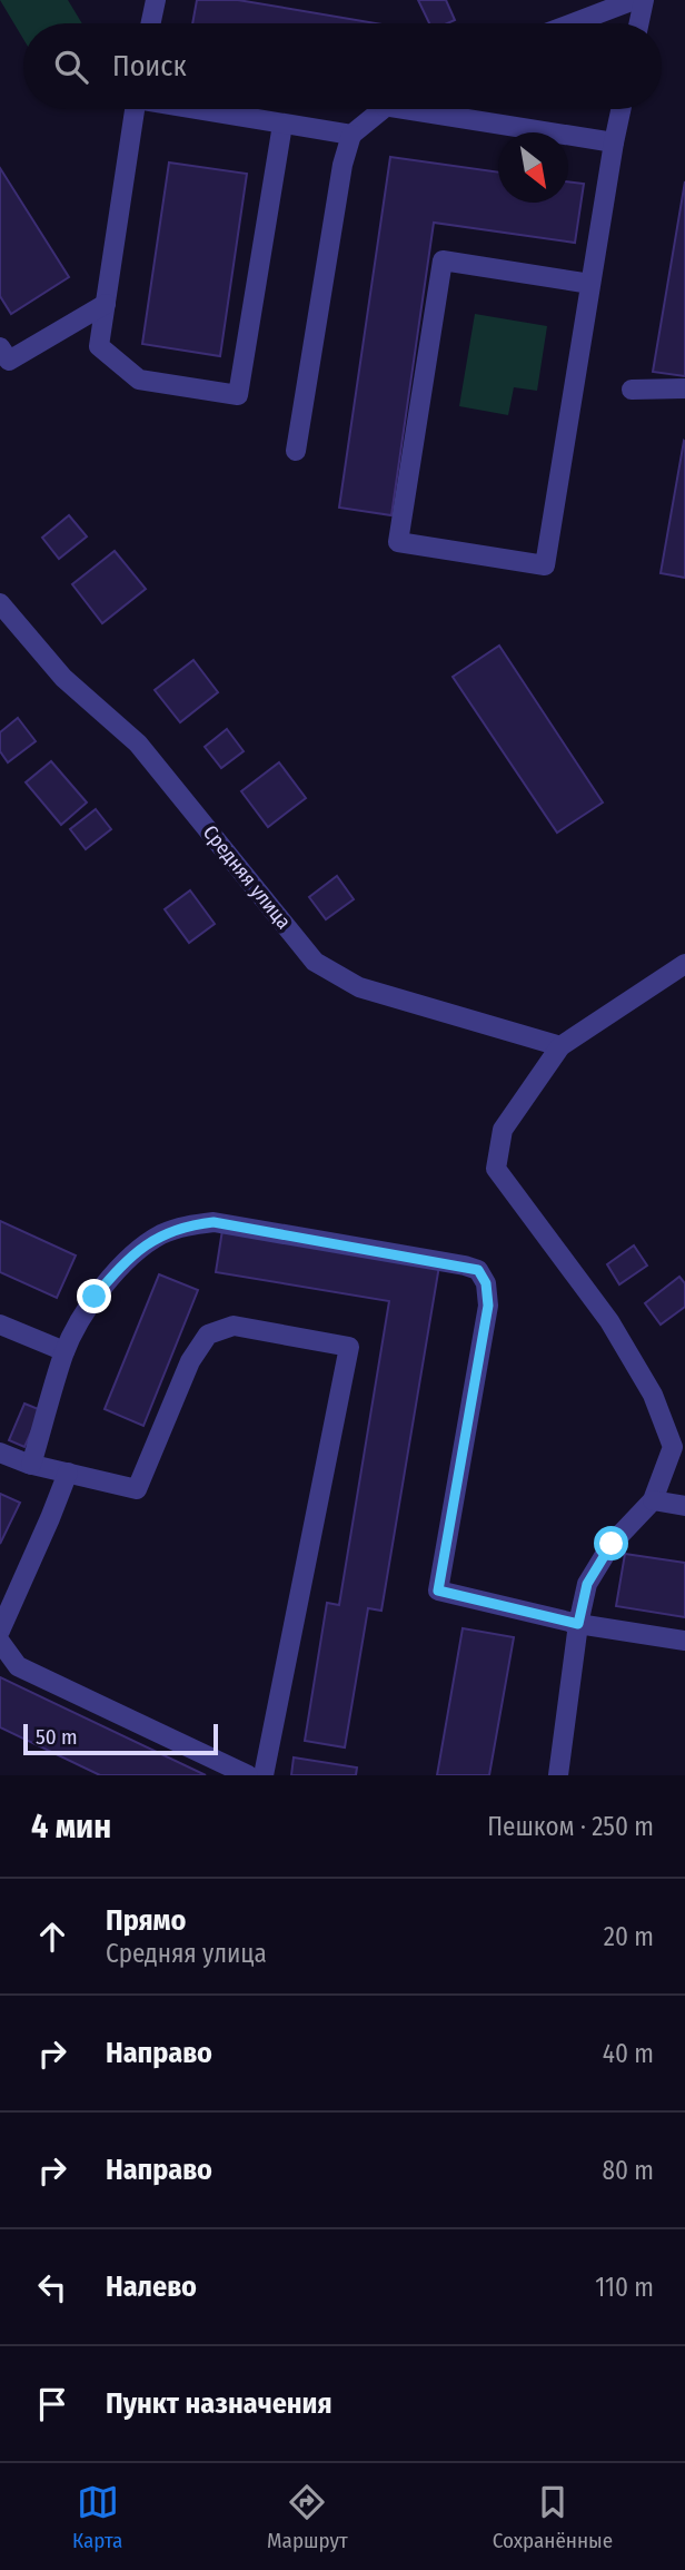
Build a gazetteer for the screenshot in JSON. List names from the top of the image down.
{
  "streets": {
    "street": ["Средняя улица"]
  },
  "scale_bar": "50 m",
  "north": "bottom right",
  "page": {
    "search": "Поиск",
    "scale": "50 m",
    "heading": ["4 мин", "Пешком · 250 m"],
    "list": [
      ["Прямо", "Средняя улица", "20 m"],
      ["Направо", "40 m"],
      ["Направо", "80 m"],
      ["Налево", "110 m"],
      "Пункт назначения"
    ],
    "nav": ["Карта", "Маршрут", "Сохранённые"]
  }
}
